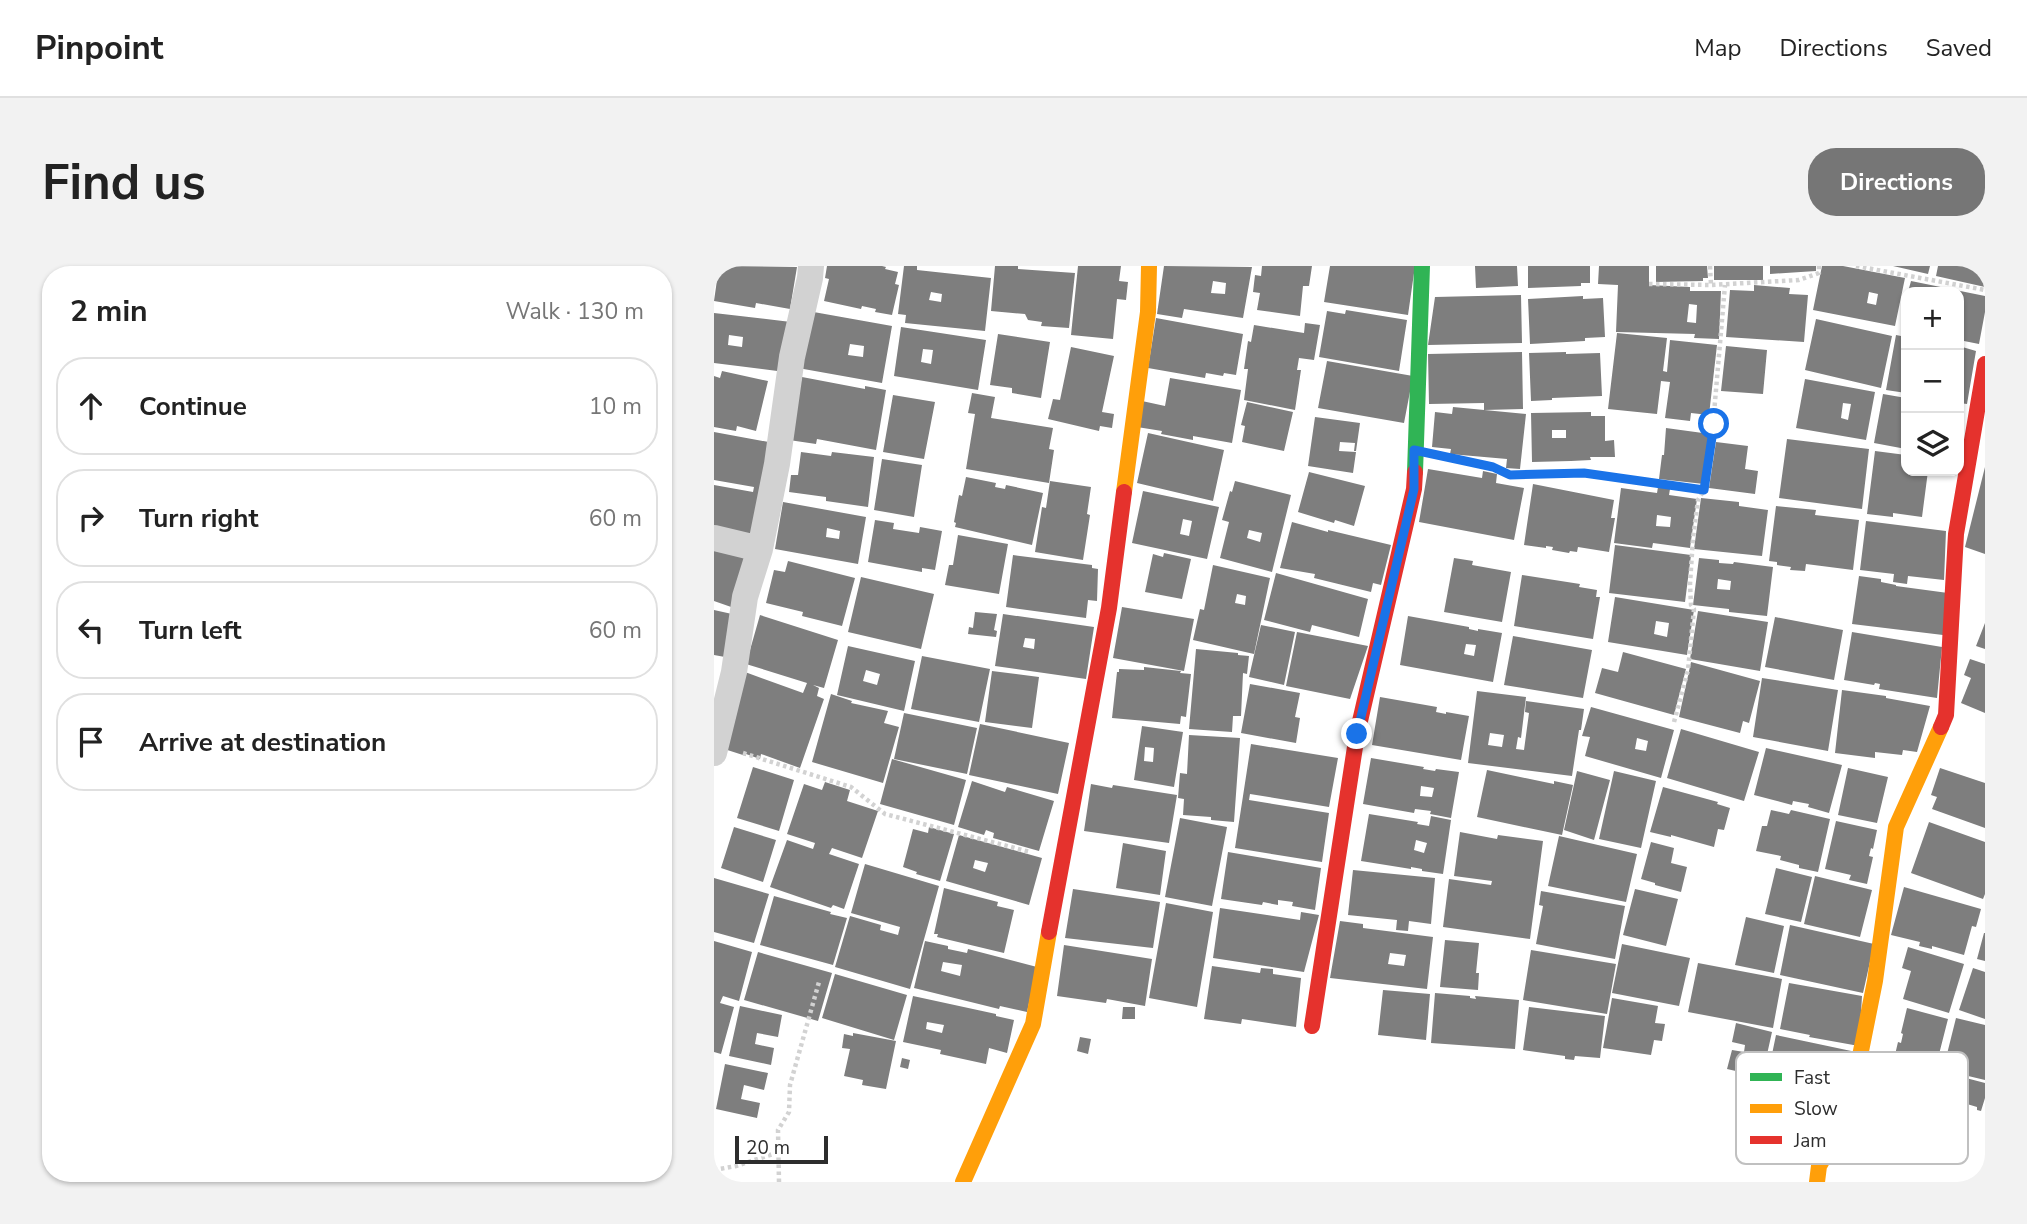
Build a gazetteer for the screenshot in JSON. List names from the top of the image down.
{
  "legend": ["Fast", "Slow", "Jam"],
  "scale_bar": "20 m",
  "page": {
    "header": "Pinpoint",
    "nav": ["Map", "Directions", "Saved"],
    "buttons": "Directions",
    "title": "Find us",
    "heading": ["2 min", "Walk · 130 m"],
    "map_buttons": ["+", "−"],
    "list": [
      ["Continue", "10 m"],
      ["Turn right", "60 m"],
      ["Turn left", "60 m"],
      "Arrive at destination"
    ],
    "scale": "20 m"
  }
}
